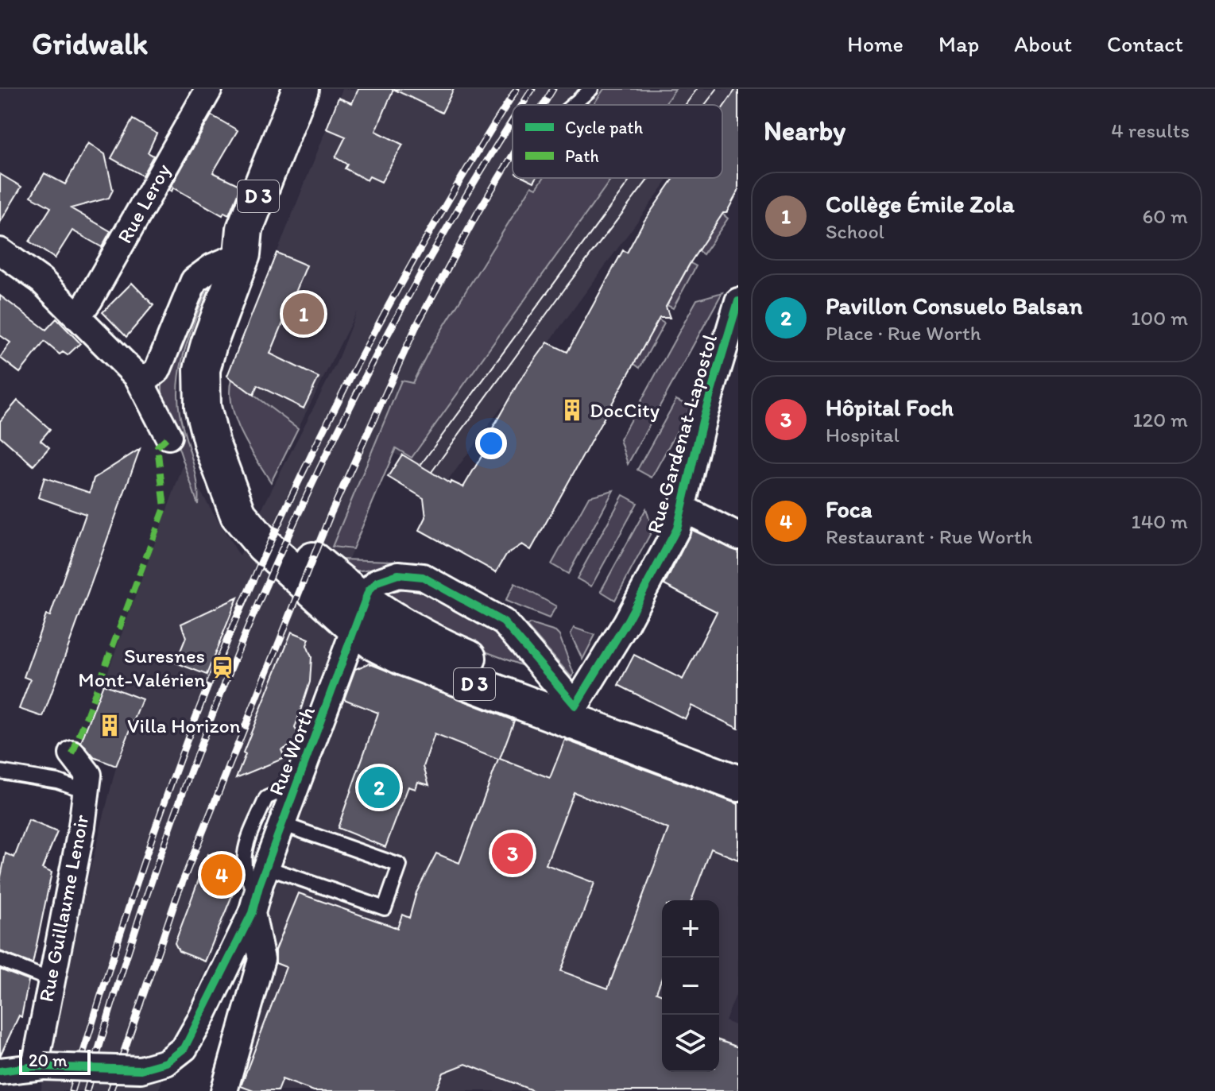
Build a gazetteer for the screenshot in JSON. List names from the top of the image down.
{
  "streets": {
    "main road": ["D 3"],
    "street": [
      "Rue Leroy",
      "Rue Gardenat-Lapostol",
      "Rue Worth",
      "Rue Guillaume Lenoir"
    ]
  },
  "crossings": [
    ["D 3", "Rue Gardenat-Lapostol"],
    ["D 3", "Rue Worth"]
  ],
  "places": {
    "building": ["DocCity", "Villa Horizon"],
    "station": ["Suresnes Mont-Valérien"]
  },
  "legend": ["Cycle path", "Path"],
  "scale_bar": "20 m",
  "page": {
    "header": "Gridwalk",
    "nav": [
      "Home",
      "Map",
      "About",
      "Contact"
    ],
    "heading": ["Nearby", "4 results"],
    "list": [
      {
        "mark": "1",
        "name": "Collège Émile Zola",
        "note": "School",
        "value": "60 m"
      },
      {
        "mark": "2",
        "name": "Pavillon Consuelo Balsan",
        "note": "Place · Rue Worth",
        "value": "100 m"
      },
      {
        "mark": "3",
        "name": "Hôpital Foch",
        "note": "Hospital",
        "value": "120 m"
      },
      {
        "mark": "4",
        "name": "Foca",
        "note": "Restaurant · Rue Worth",
        "value": "140 m"
      }
    ],
    "pins": [
      "1",
      "2",
      "3",
      "4"
    ],
    "map_buttons": ["+", "−"],
    "scale": "20 m"
  }
}
